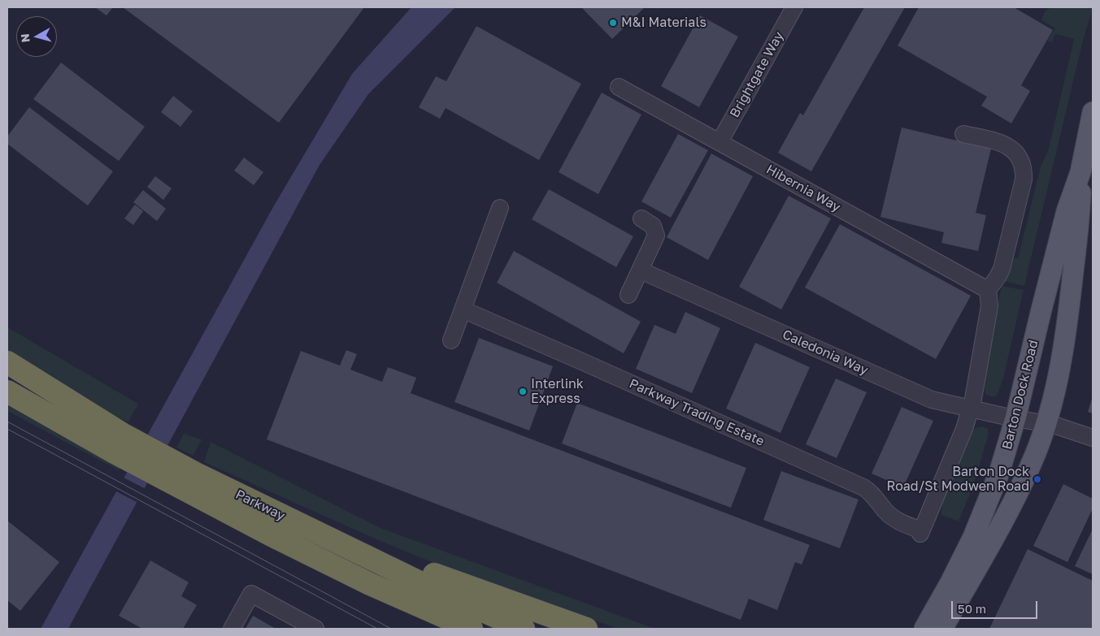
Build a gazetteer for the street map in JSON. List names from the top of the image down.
{
  "streets": {
    "highway": ["Parkway"],
    "main road": ["Barton Dock Road"],
    "street": [
      "Brightgate Way",
      "Hibernia Way",
      "Caledonia Way",
      "Parkway Trading Estate"
    ]
  },
  "crossings": [
    ["Brightgate Way", "Hibernia Way"],
    ["Caledonia Way", "Barton Dock Road"],
    ["Caledonia Way", "Parkway Trading Estate"]
  ],
  "places": ["M&I Materials", "Interlink Express", "Barton Dock Road/St Modwen Road"],
  "scale_bar": "50 m",
  "north": "left"
}
